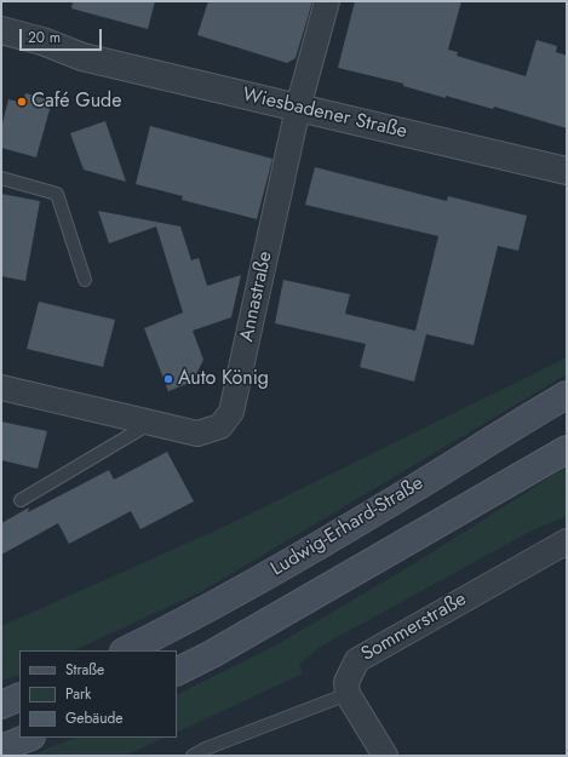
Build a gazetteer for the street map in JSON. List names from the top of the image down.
{
  "streets": {
    "main road": ["Ludwig-Erhard-Straße"],
    "street": ["Wiesbadener Straße", "Annastraße", "Sommerstraße"]
  },
  "crossings": [
    ["Wiesbadener Straße", "Annastraße"]
  ],
  "places": ["Café Gude", "Auto König"],
  "legend": ["Straße", "Park", "Gebäude"],
  "scale_bar": "20 m"
}
